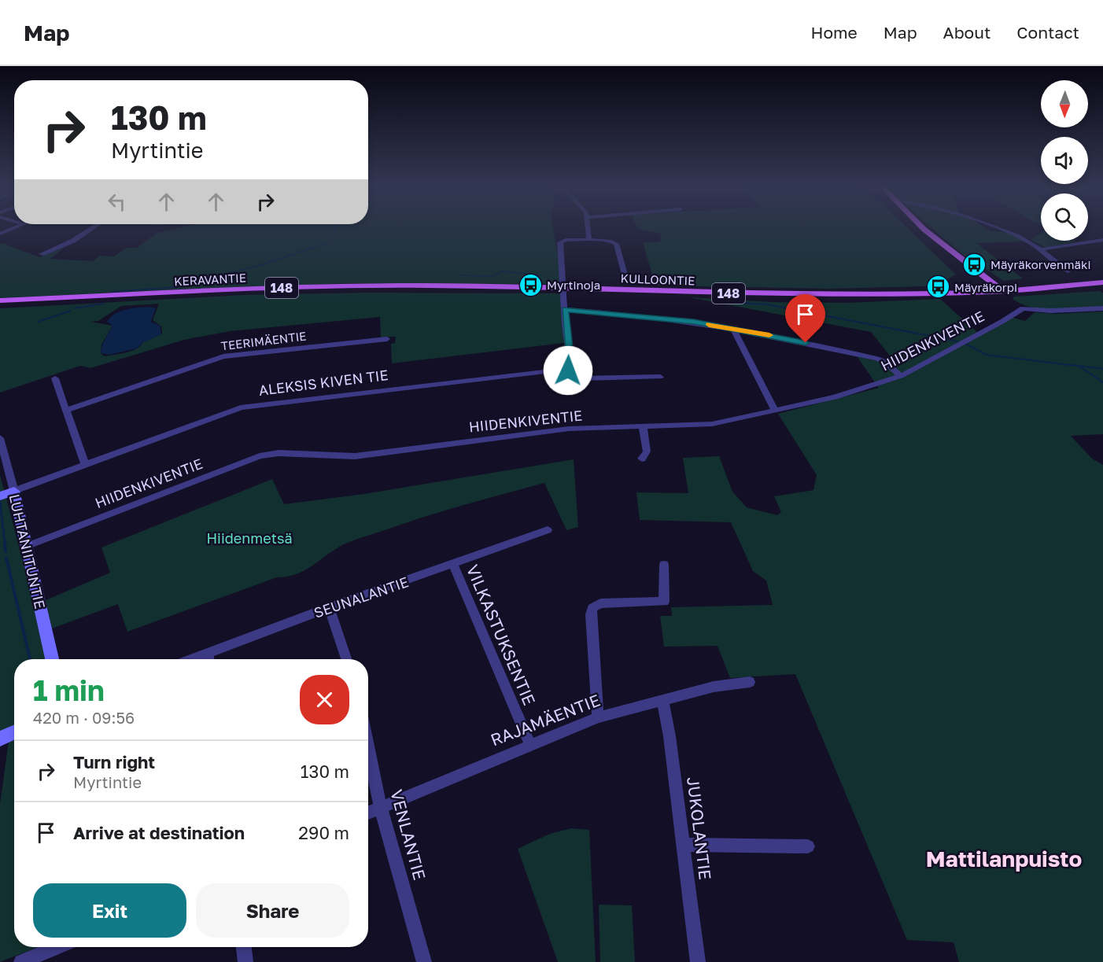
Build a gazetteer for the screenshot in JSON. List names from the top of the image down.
{
  "streets": {
    "main road": ["KERAVANTIE", "KULLOONTIE", "148"],
    "street": [
      "TEERIMÄENTIE",
      "HIIDENKIVENTIE",
      "ALEKSIS KIVEN TIE",
      "LUHTANIITUNTIE",
      "SEUNALANTIE",
      "VILKASTUKSENTIE",
      "RAJAMÄENTIE",
      "JUKOLANTIE",
      "VENLANTIE"
    ]
  },
  "crossings": [
    ["KERAVANTIE", "KULLOONTIE"],
    ["HIIDENKIVENTIE", "LUHTANIITUNTIE"],
    ["ALEKSIS KIVEN TIE", "LUHTANIITUNTIE"],
    ["SEUNALANTIE", "VILKASTUKSENTIE"],
    ["VILKASTUKSENTIE", "RAJAMÄENTIE"],
    ["RAJAMÄENTIE", "JUKOLANTIE"],
    ["RAJAMÄENTIE", "VENLANTIE"]
  ],
  "districts": ["Mattilanpuisto"],
  "parks": ["Hiidenmetsä"],
  "places": {
    "bus stop": ["Mäyräkorvenmäki", "Myrtinoja", "Mäyräkorpi"]
  },
  "north": "bottom",
  "page": {
    "header": "Map",
    "nav": [
      "Home",
      "Map",
      "About",
      "Contact"
    ],
    "turn": ["130 m", "Myrtintie"],
    "heading": ["1 min", "420 m · 09:56"],
    "list": [
      {
        "name": "Turn right",
        "note": "Myrtintie",
        "value": "130 m"
      },
      {
        "name": "Arrive at destination",
        "value": "290 m"
      }
    ],
    "buttons": ["Exit", "Share"]
  }
}
